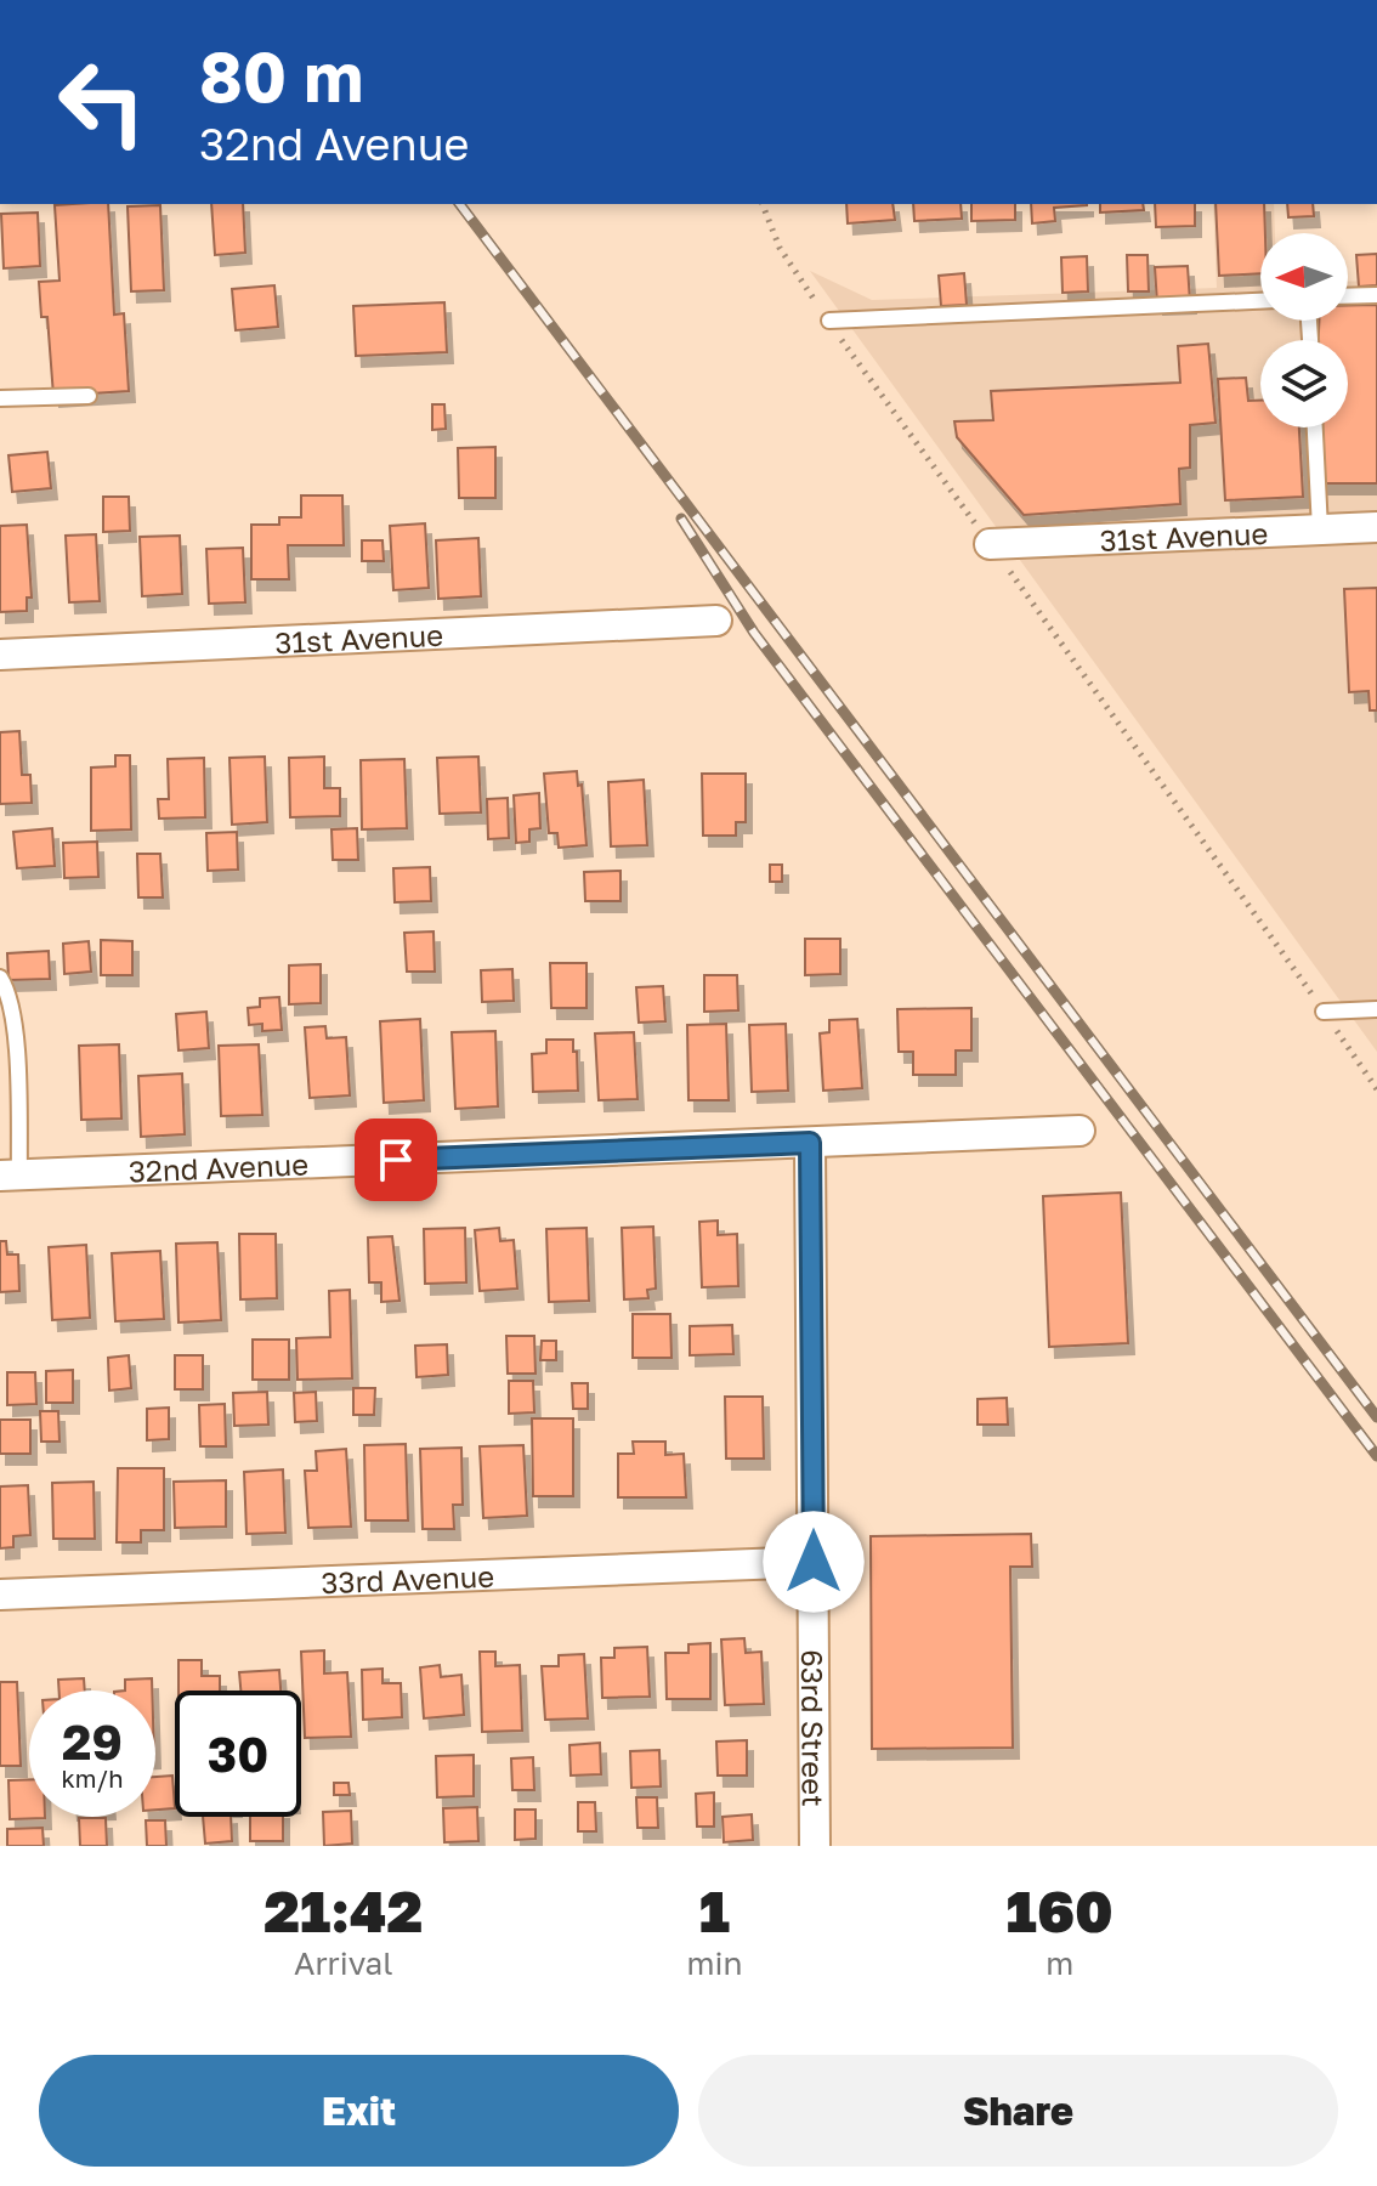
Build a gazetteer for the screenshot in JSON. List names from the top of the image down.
{
  "streets": {
    "street": [
      "31st Avenue",
      "32nd Avenue",
      "33rd Avenue",
      "63rd Street"
    ]
  },
  "crossings": [
    ["32nd Avenue", "63rd Street"],
    ["33rd Avenue", "63rd Street"]
  ],
  "north": "left",
  "page": {
    "turn": ["80 m", "32nd Avenue"],
    "speed": "29 km/h",
    "limit": "30",
    "eta": [
      "21:42",
      "Arrival",
      "1",
      "min",
      "160",
      "m"
    ],
    "buttons": ["Exit", "Share"]
  }
}
